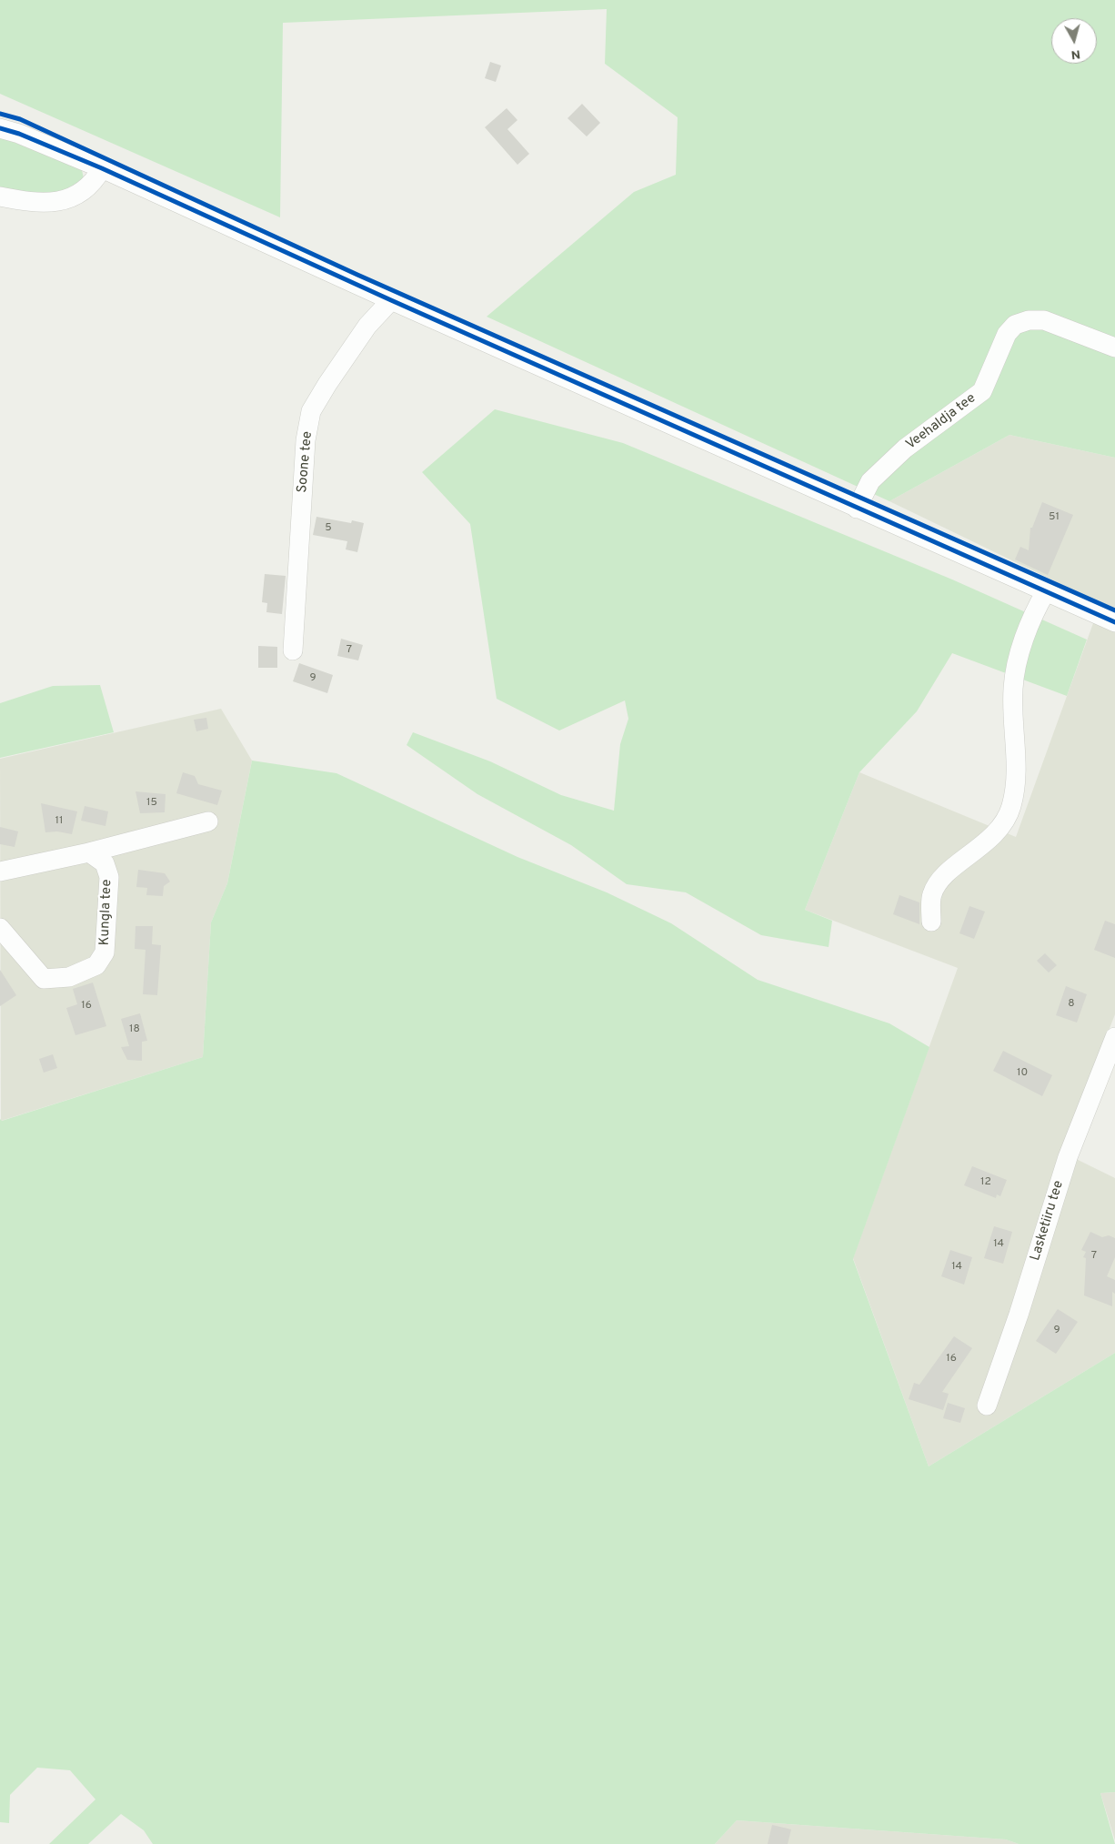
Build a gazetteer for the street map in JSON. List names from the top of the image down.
{
  "streets": {
    "street": [
      "Veehaldja tee",
      "Soone tee",
      "Kungla tee",
      "Lasketiiru tee"
    ]
  },
  "house_numbers": [
    "51",
    "5",
    "7",
    "9",
    "15",
    "11",
    "8",
    "16",
    "18",
    "10",
    "12",
    "14",
    "7",
    "14",
    "9",
    "16"
  ],
  "north": "bottom"
}
